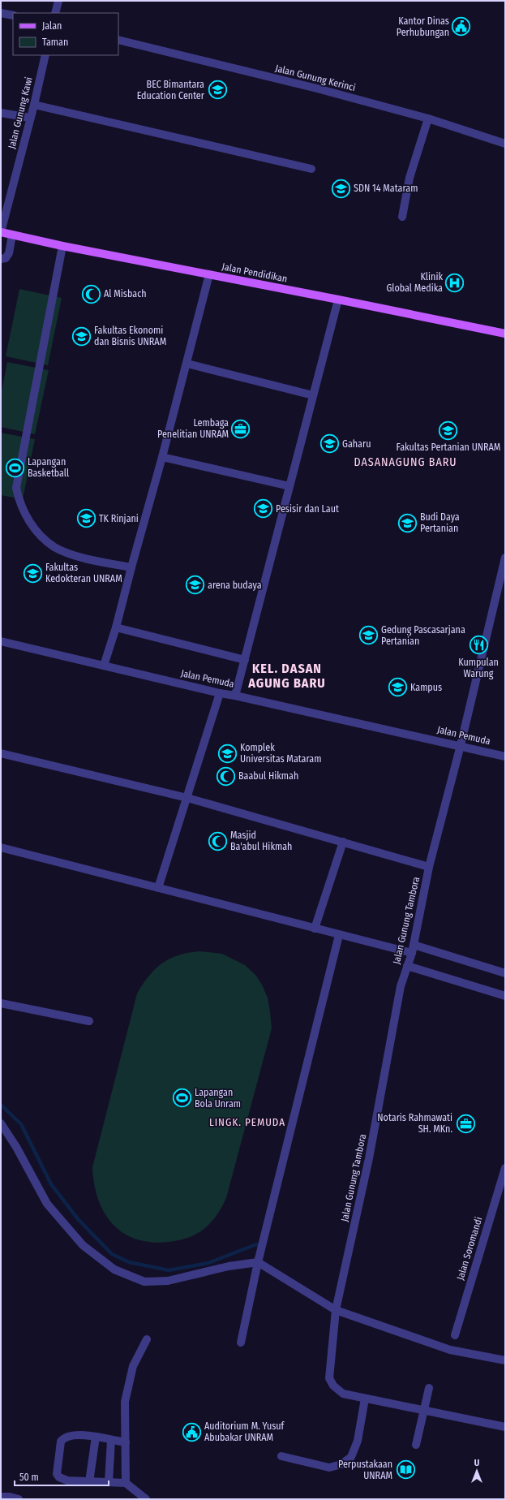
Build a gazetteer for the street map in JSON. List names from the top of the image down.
{
  "streets": {
    "main road": ["Jalan Pendidikan"],
    "street": [
      "Jalan Gunung Kerinci",
      "Jalan Gunung Kawi",
      "Jalan Pemuda",
      "Jalan Gunung Tambora",
      "Jalan Soromandi"
    ]
  },
  "crossings": [
    ["Jalan Gunung Kawi", "Jalan Pendidikan"],
    ["Jalan Pemuda", "Jalan Gunung Tambora"]
  ],
  "districts": ["DASANAGUNG BARU", "KEL. DASAN AGUNG BARU", "LINGK. PEMUDA"],
  "places": {
    "public building": ["Kantor Dinas Perhubungan", "Auditorium M. Yusuf Abubakar UNRAM"],
    "school or university": [
      "BEC Bimantara Education Center",
      "SDN 14 Mataram",
      "Fakultas Ekonomi dan Bisnis UNRAM",
      "Fakultas Pertanian UNRAM",
      "Gaharu",
      "Pesisir dan Laut",
      "TK Rinjani",
      "Budi Daya Pertanian",
      "Fakultas Kedokteran UNRAM",
      "arena budaya",
      "Gedung Pascasarjana Pertanian",
      "Kampus",
      "Komplek Universitas Mataram"
    ],
    "hospital": ["Klinik Global Medika"],
    "mosque": ["Al Misbach", "Baabul Hikmah", "Masjid Ba'abul Hikmah"],
    "office": ["Lembaga Penelitian UNRAM", "Notaris Rahmawati SH. MKn."],
    "sports": ["Lapangan Basketball", "Lapangan Bola Unram"],
    "restaurant": ["Kumpulan Warung"],
    "library": ["Perpustakaan UNRAM"]
  },
  "legend": ["Jalan", "Taman"],
  "scale_bar": "50 m",
  "north": "top"
}
